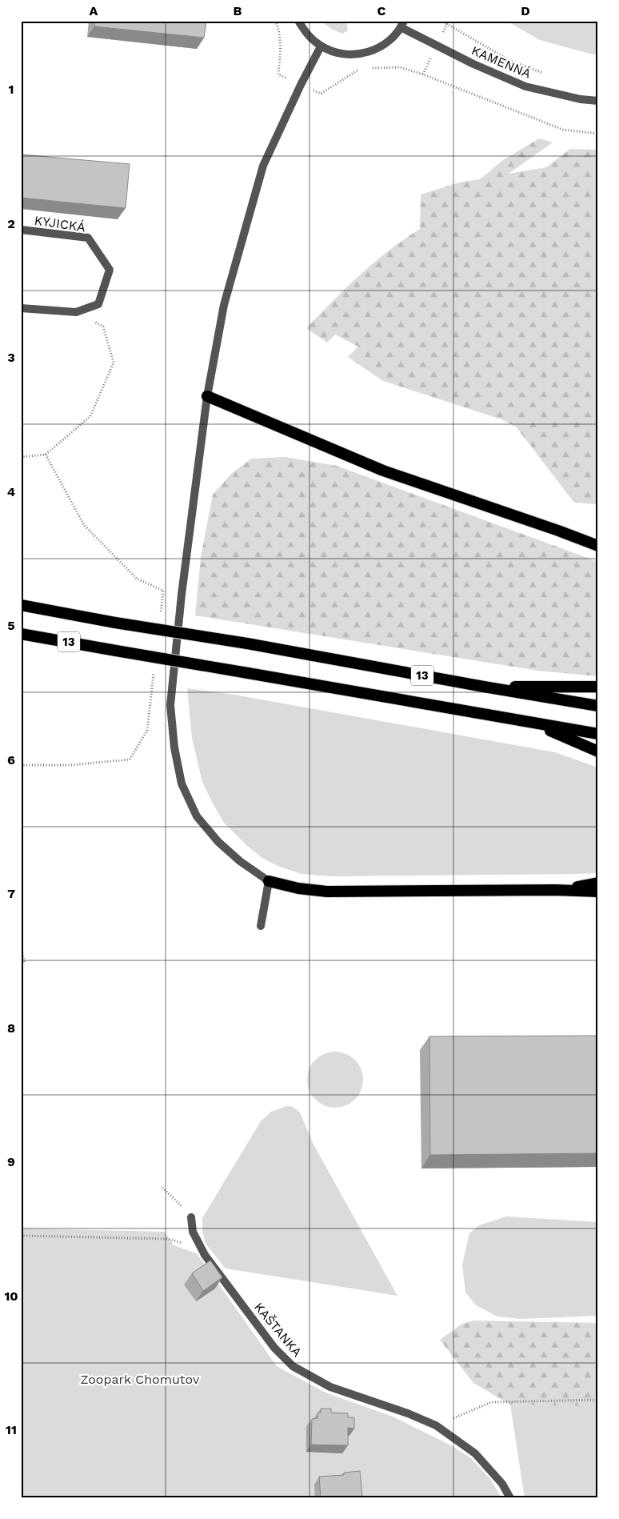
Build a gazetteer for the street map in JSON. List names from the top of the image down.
{
  "streets": {
    "highway": ["13"],
    "street": ["KAMENNÁ", "KYJICKÁ", "KAŠTANKA"]
  },
  "parks": ["Zoopark Chomutov"],
  "grid": {
    "columns": [
      "A",
      "B",
      "C",
      "D"
    ],
    "rows": [
      "1",
      "2",
      "3",
      "4",
      "5",
      "6",
      "7",
      "8",
      "9",
      "10",
      "11"
    ]
  }
}
